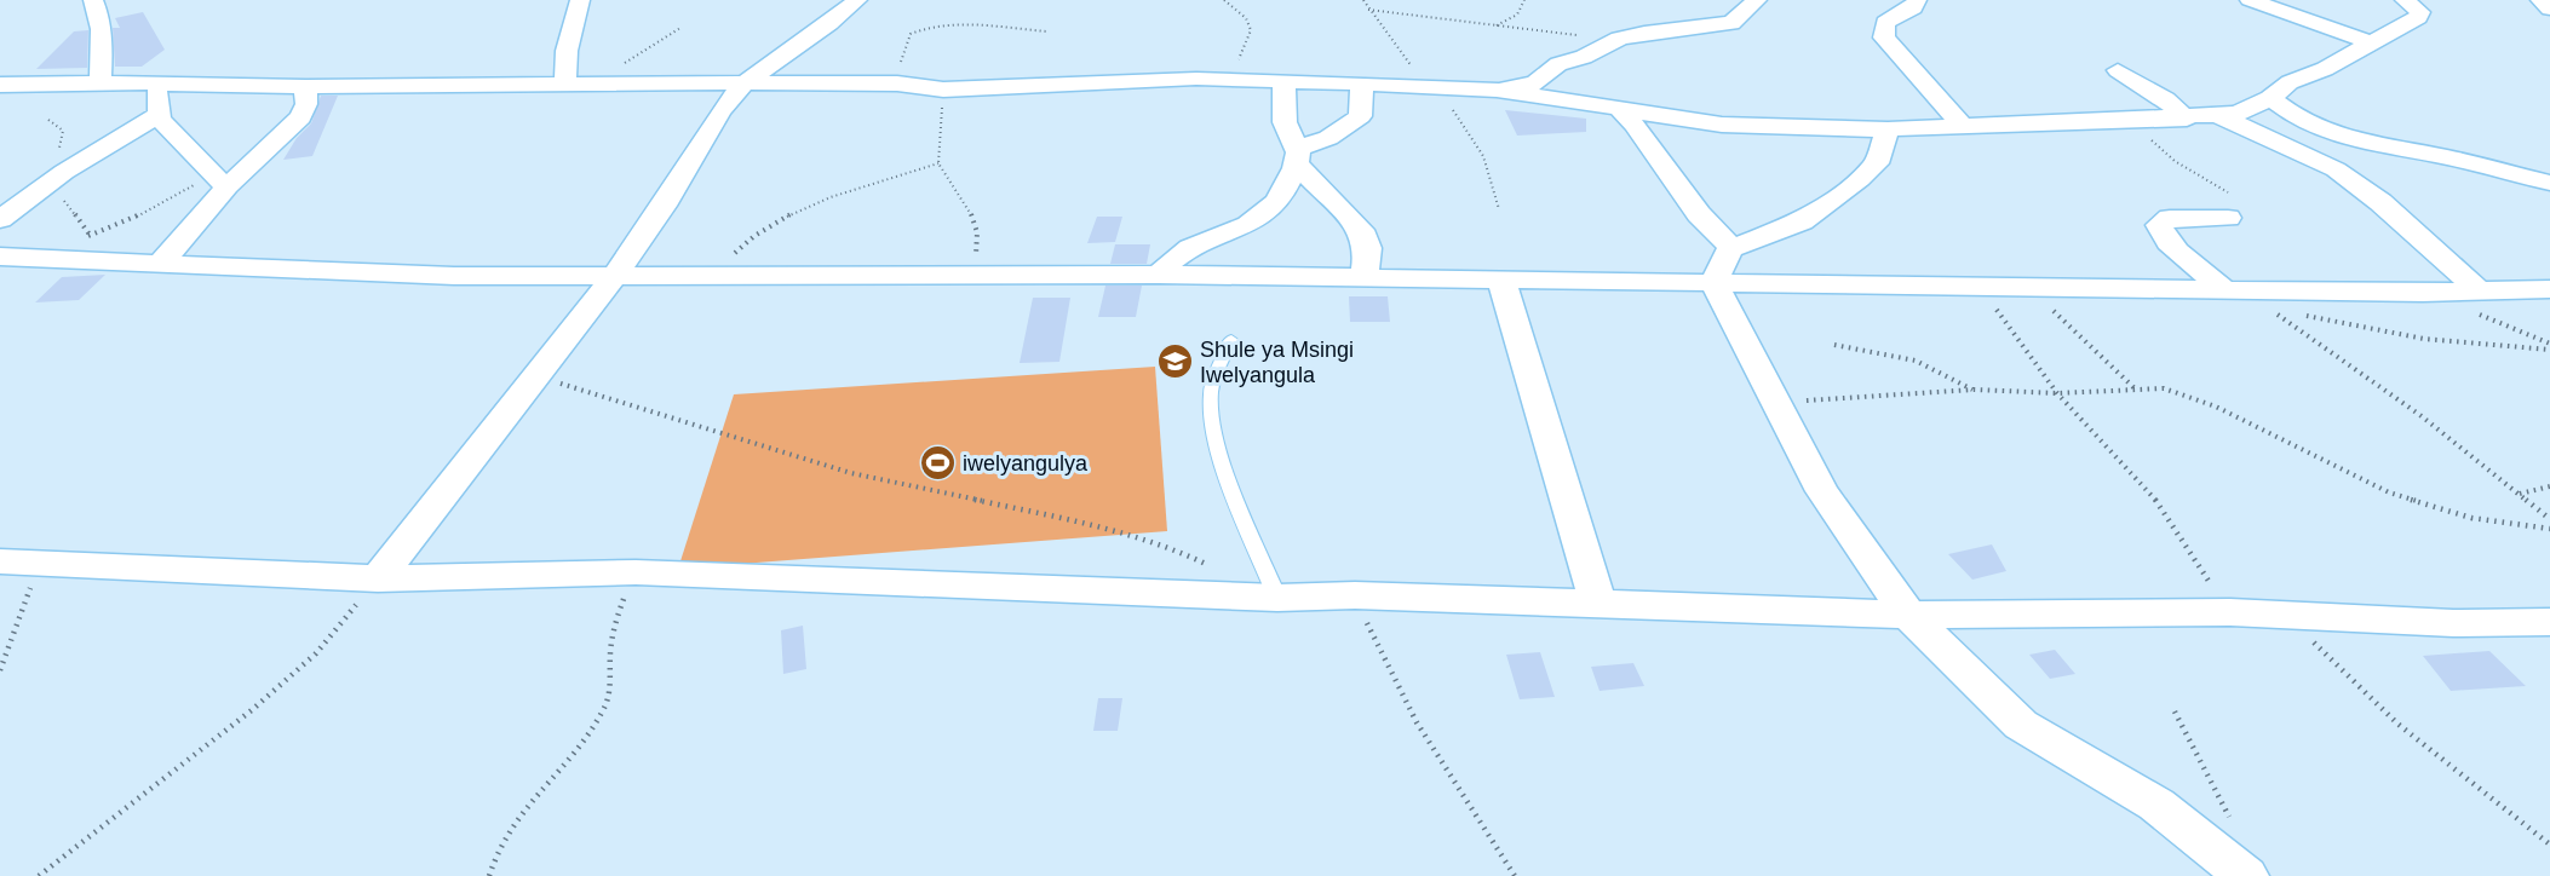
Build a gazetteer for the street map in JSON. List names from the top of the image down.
{
  "places": {
    "school or university": ["Shule ya Msingi Iwelyangula"],
    "sports": ["iwelyangulya"]
  }
}
